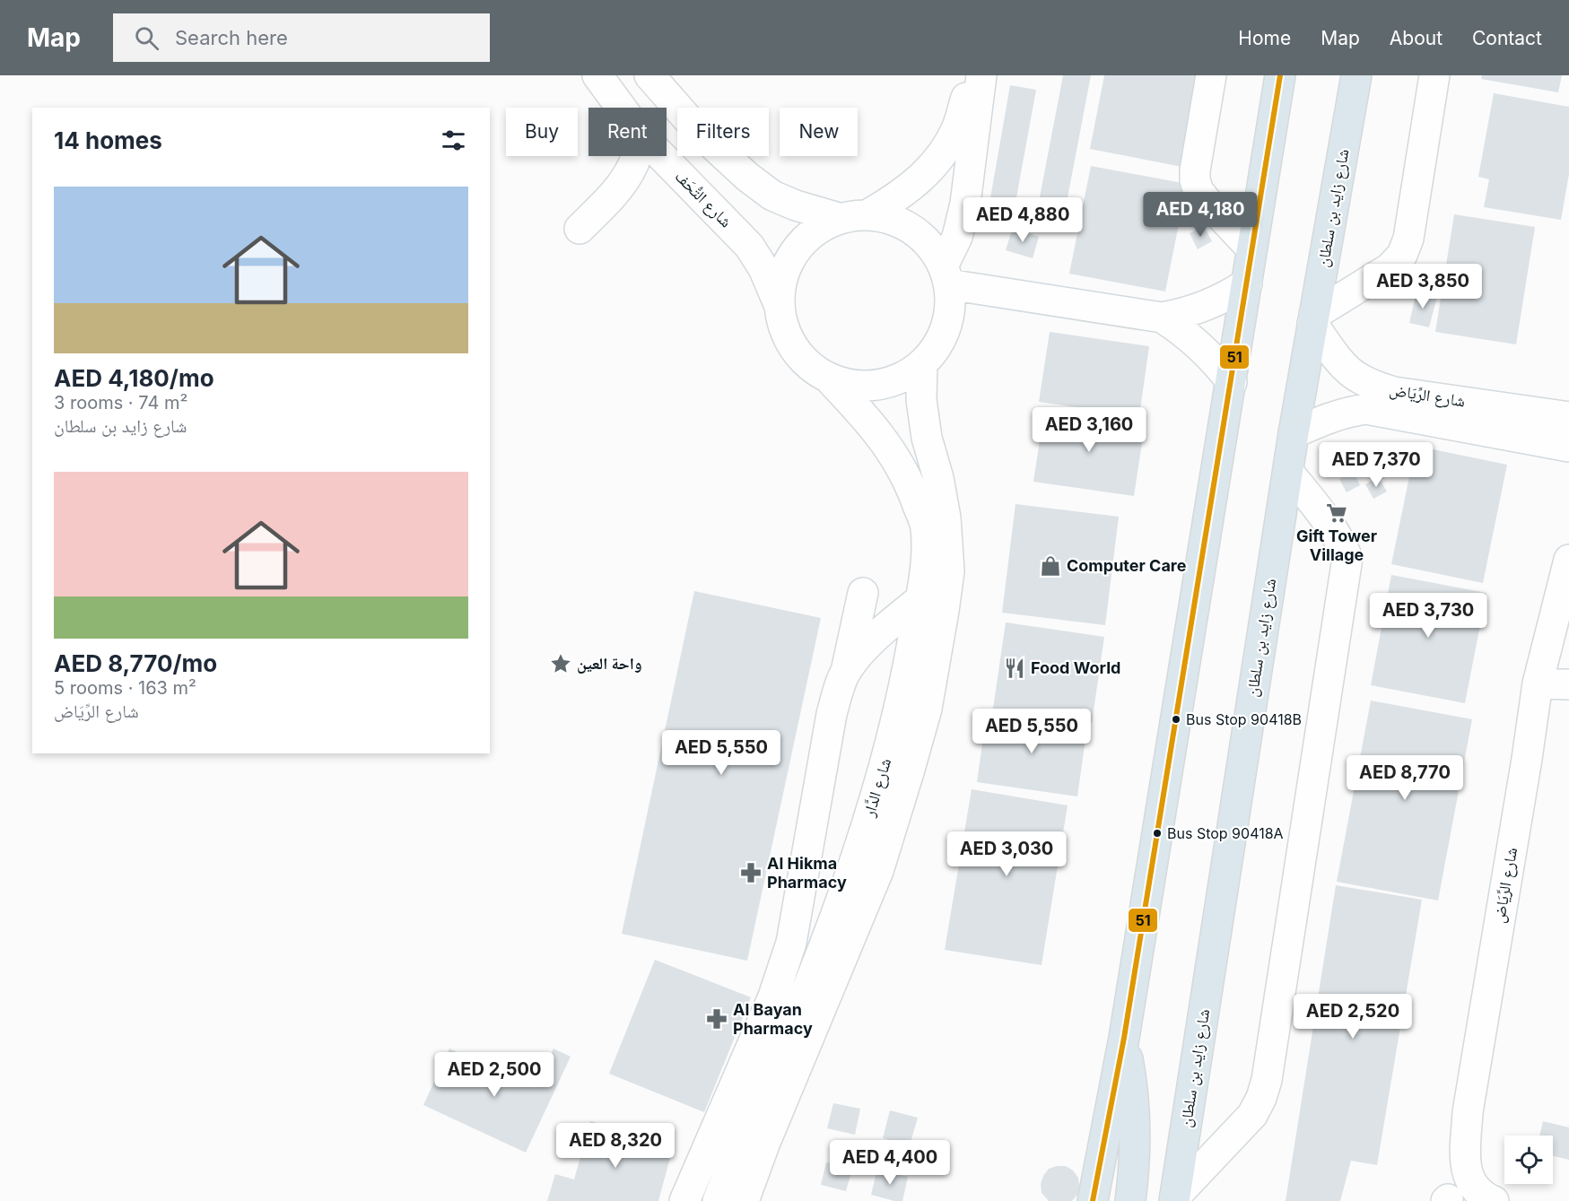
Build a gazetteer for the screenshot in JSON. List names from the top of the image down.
{
  "streets": {
    "highway": ["شارع زايد بن سلطان"],
    "street": ["شارع التُّحَف", "شارع الرِّيَاض", "شارع الدَّار"]
  },
  "crossings": [
    ["شارع التُّحَف", "شارع الدَّار"],
    ["شارع زايد بن سلطان", "شارع الرِّيَاض"]
  ],
  "places": {
    "supermarket": ["Gift Tower Village"],
    "shop": ["Computer Care"],
    "place": ["واحة العين"],
    "restaurant": ["Food World"],
    "other": ["Bus Stop 90418B", "Bus Stop 90418A"],
    "pharmacy": ["Al Hikma Pharmacy", "Al Bayan Pharmacy"]
  },
  "lines": ["transit line 51"],
  "page": {
    "header": "Map",
    "search": "Search here",
    "nav": [
      "Home",
      "Map",
      "About",
      "Contact"
    ],
    "chip": [
      "Buy",
      "Rent",
      "Filters",
      "New"
    ],
    "heading": "14 homes",
    "list": [
      {
        "name": "AED 4,180/mo",
        "note": "3 rooms · 74 m² · شارع زايد بن سلطان"
      },
      {
        "name": "AED 8,770/mo",
        "note": "5 rooms · 163 m² · شارع الرِّيَاض"
      }
    ],
    "price": [
      "AED 4,180",
      "AED 4,880",
      "AED 3,850",
      "AED 3,160",
      "AED 7,370",
      "AED 3,730",
      "AED 5,550",
      "AED 5,550",
      "AED 8,770",
      "AED 3,030",
      "AED 2,520",
      "AED 2,500",
      "AED 8,320",
      "AED 4,400"
    ]
  }
}
